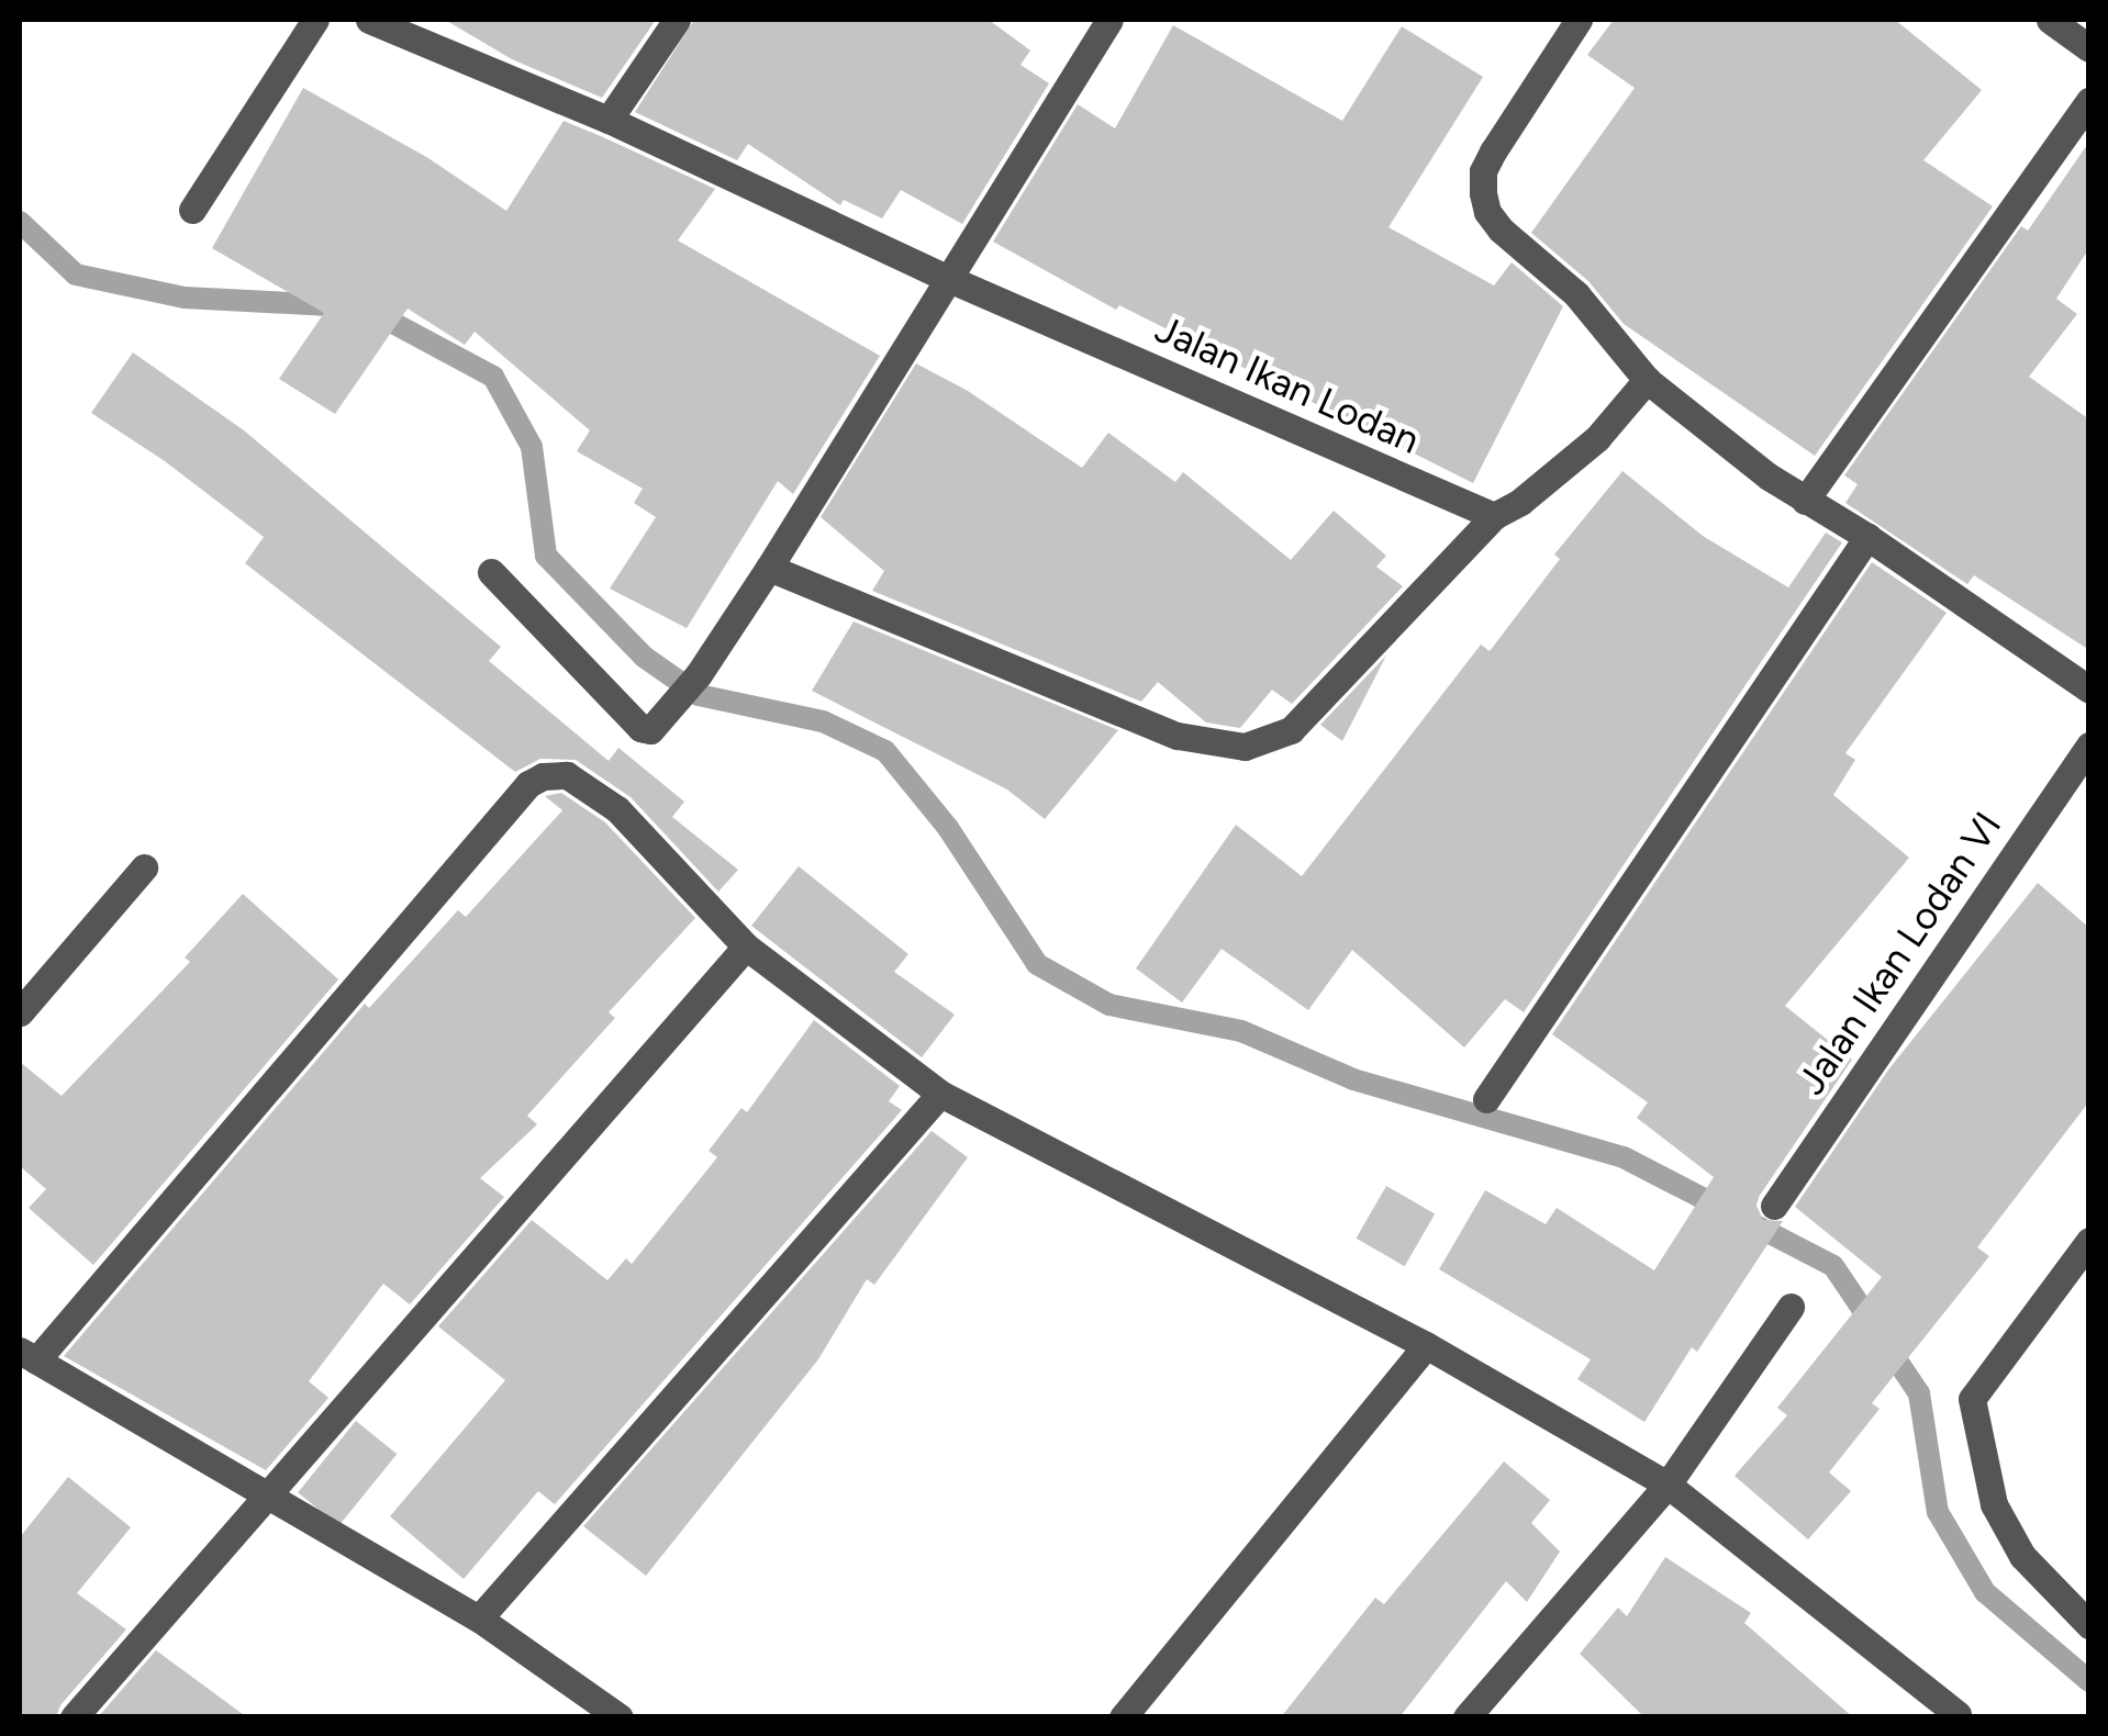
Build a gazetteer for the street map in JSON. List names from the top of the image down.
{
  "streets": {
    "street": ["Jalan Ikan Lodan", "Jalan Ikan Lodan VI"]
  }
}
